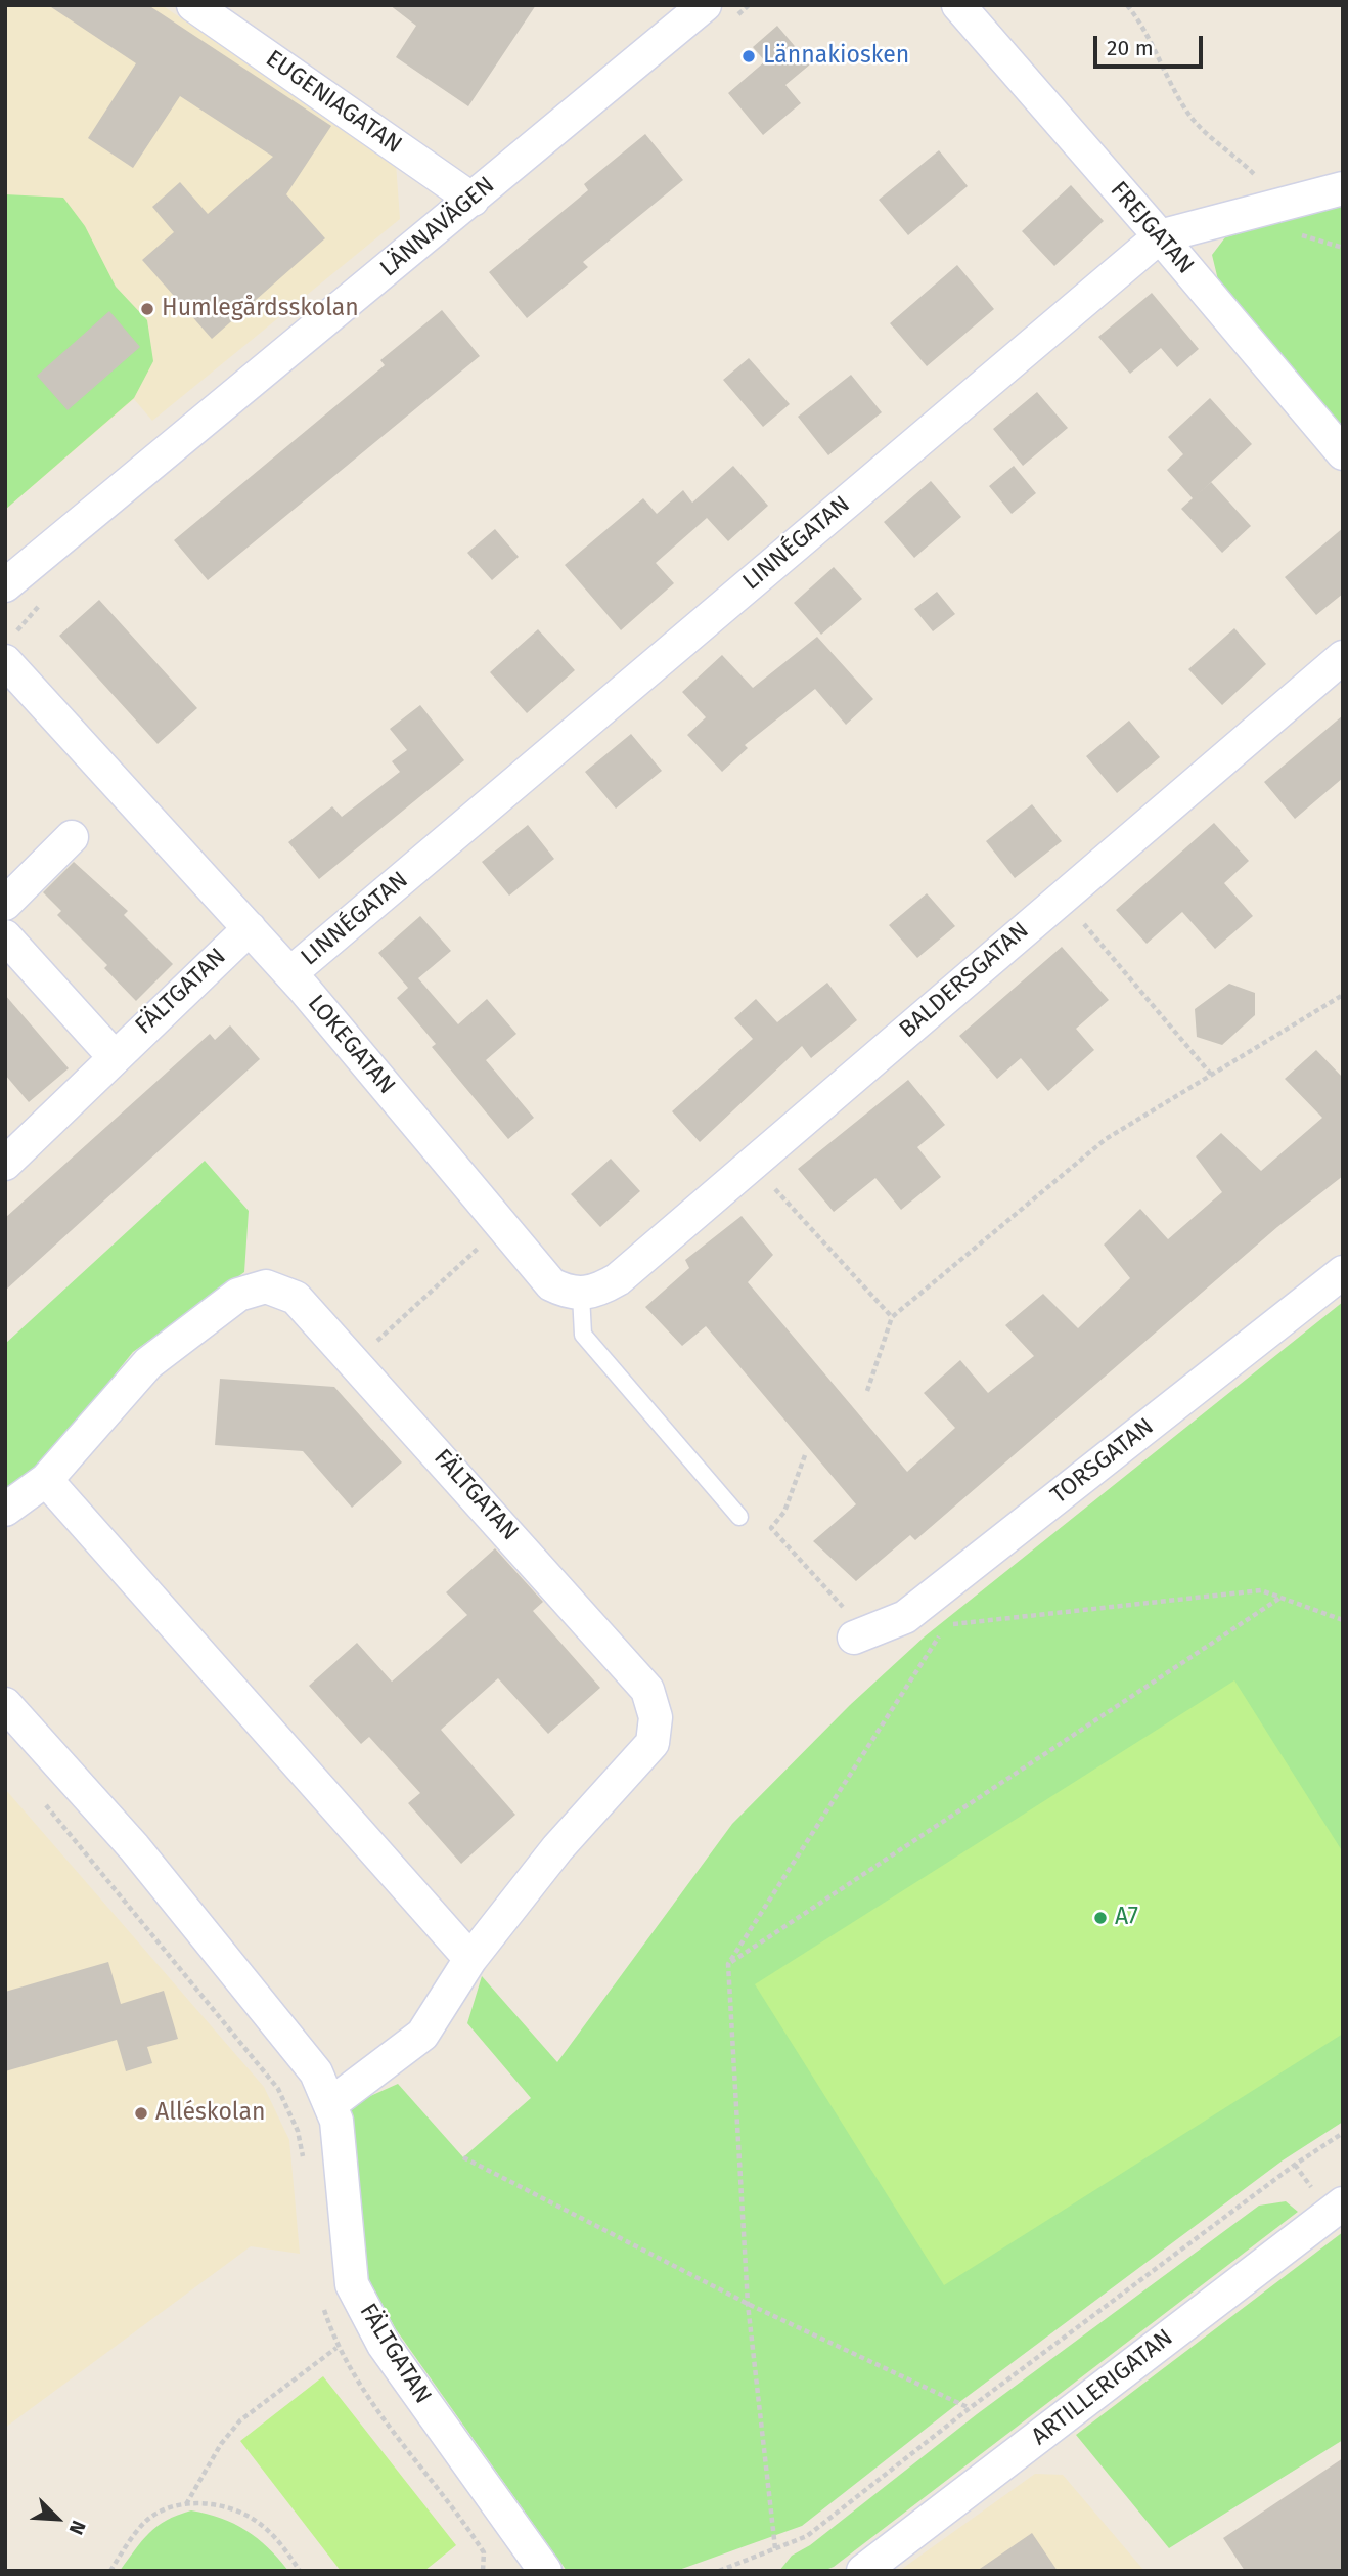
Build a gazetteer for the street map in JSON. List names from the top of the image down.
{
  "streets": {
    "street": [
      "EUGENIAGATAN",
      "LÄNNAVÄGEN",
      "FREJGATAN",
      "LINNÉGATAN",
      "BALDERSGATAN",
      "FÄLTGATAN",
      "LOKEGATAN",
      "TORSGATAN",
      "ARTILLERIGATAN"
    ]
  },
  "crossings": [
    ["EUGENIAGATAN", "LÄNNAVÄGEN"],
    ["FREJGATAN", "LINNÉGATAN"],
    ["LINNÉGATAN", "LOKEGATAN"],
    ["BALDERSGATAN", "LOKEGATAN"],
    ["FÄLTGATAN", "LOKEGATAN"]
  ],
  "places": [
    "Lännakiosken",
    "Humlegårdsskolan",
    "A7",
    "Alléskolan"
  ],
  "scale_bar": "20 m",
  "north": "bottom right"
}
